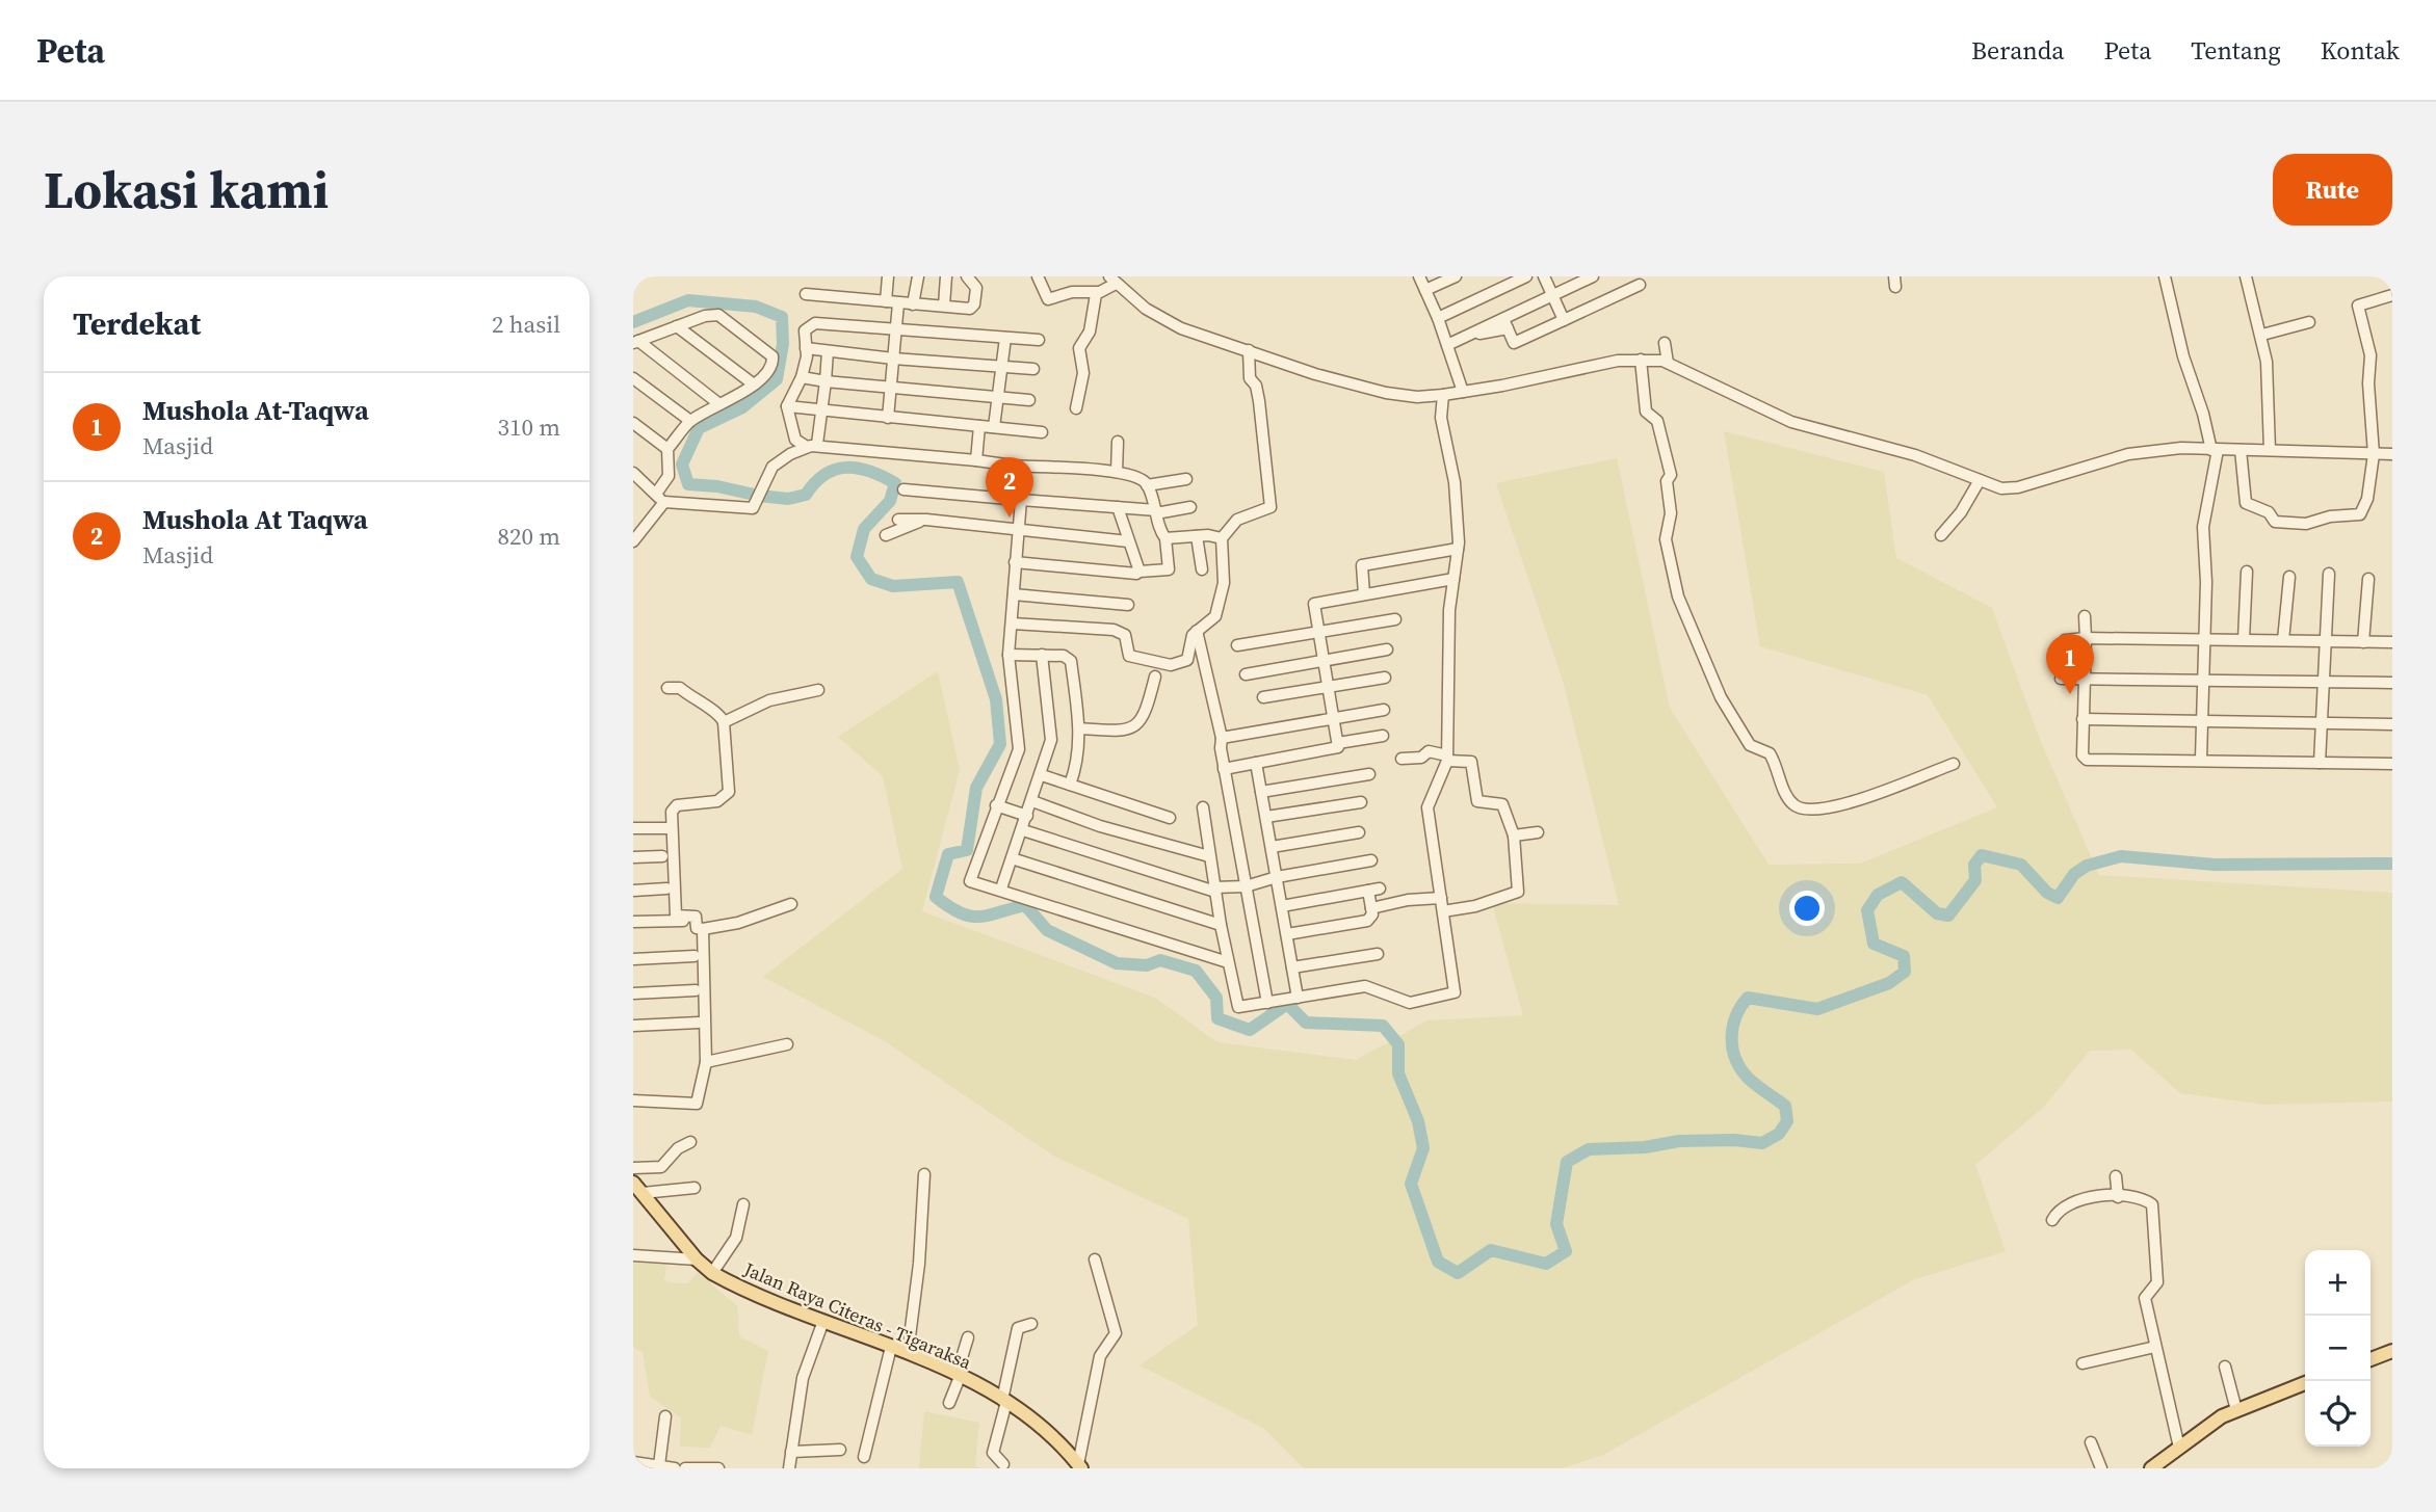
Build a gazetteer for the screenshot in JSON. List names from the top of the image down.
{
  "streets": {
    "main road": ["Jalan Raya Citeras - Tigaraksa"]
  },
  "page": {
    "header": "Peta",
    "nav": [
      "Beranda",
      "Peta",
      "Tentang",
      "Kontak"
    ],
    "buttons": "Rute",
    "title": "Lokasi kami",
    "heading": ["Terdekat", "2 hasil"],
    "list": [
      {
        "mark": "1",
        "name": "Mushola At-Taqwa",
        "note": "Masjid",
        "value": "310 m"
      },
      {
        "mark": "2",
        "name": "Mushola At Taqwa",
        "note": "Masjid",
        "value": "820 m"
      }
    ],
    "pins": ["2", "1"],
    "map_buttons": ["+", "−"]
  }
}
